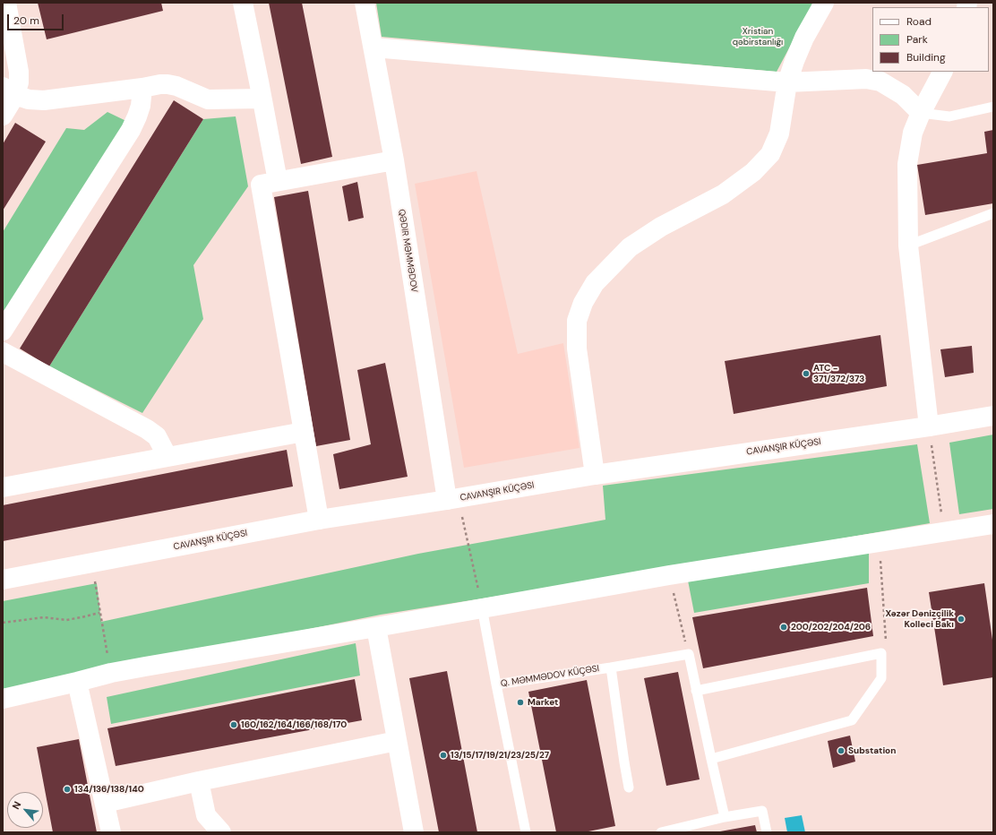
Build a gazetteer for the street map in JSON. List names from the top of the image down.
{
  "streets": {
    "street": ["QƏDIR MƏMMƏDOV", "CAVANŞIR KÜÇƏSI"],
    "lane": ["Q. MƏMMƏDOV KÜÇƏSI"]
  },
  "crossings": [
    ["QƏDIR MƏMMƏDOV", "CAVANŞIR KÜÇƏSI"]
  ],
  "parks": ["Xristian qəbirstanlığı"],
  "places": [
    "ATC - 371/372/373",
    "Xəzər Dənizçilik Kolleci Bakı",
    "200/202/204/206",
    "Market",
    "160/162/164/166/168/170",
    "Substation",
    "13/15/17/19/21/23/25/27",
    "134/136/138/140"
  ],
  "legend": ["Road", "Park", "Building"],
  "scale_bar": "20 m",
  "north": "top left"
}
